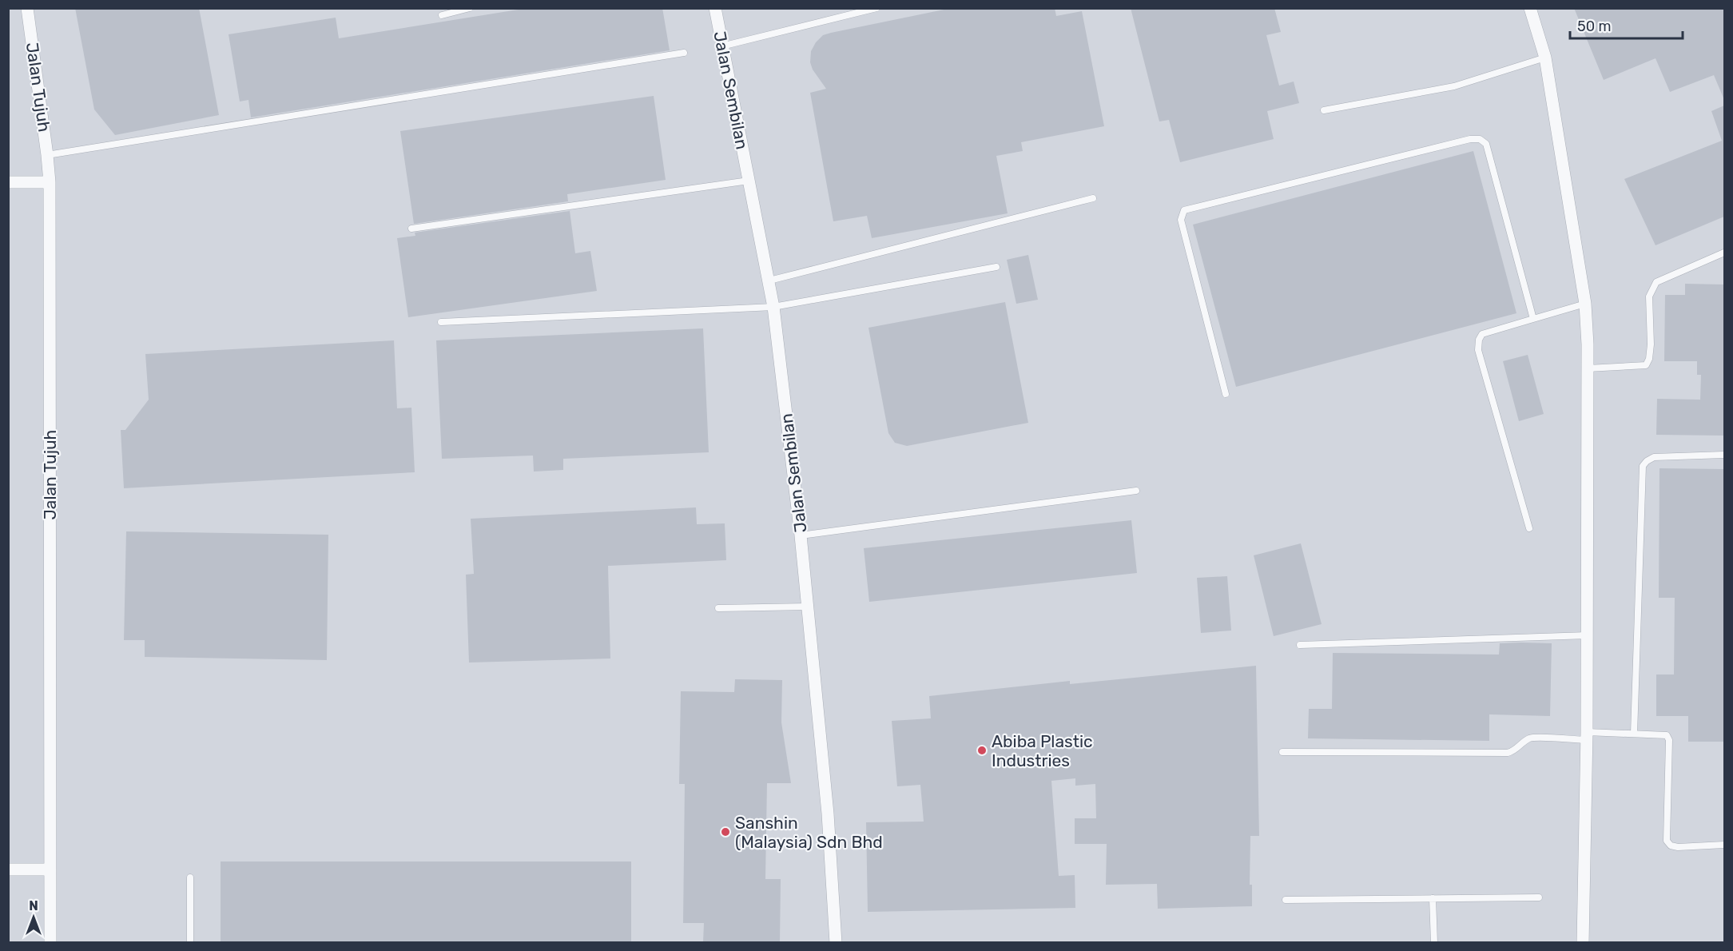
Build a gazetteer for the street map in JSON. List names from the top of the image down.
{
  "streets": {
    "street": ["Jalan Tujuh", "Jalan Sembilan"]
  },
  "places": ["Abiba Plastic Industries", "Sanshin (Malaysia) Sdn Bhd"],
  "scale_bar": "50 m",
  "north": "top"
}
